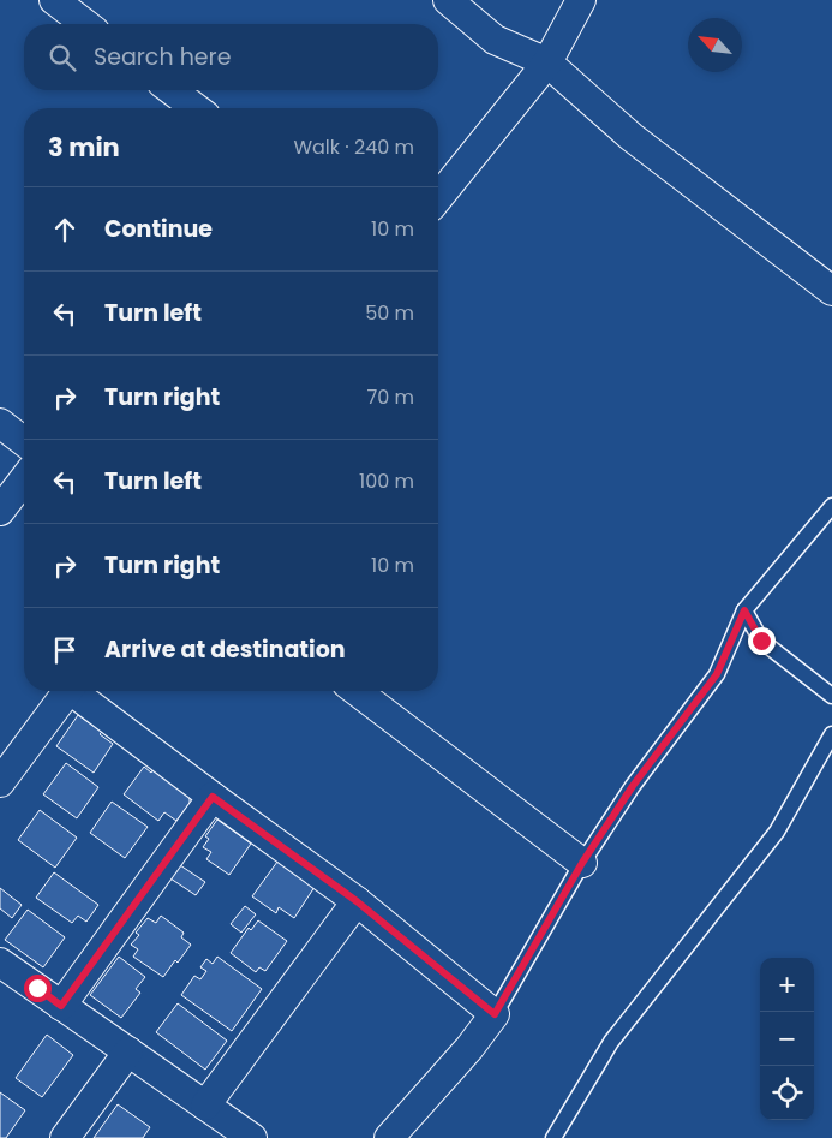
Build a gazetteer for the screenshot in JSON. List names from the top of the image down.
{
  "north": "top left",
  "page": {
    "search": "Search here",
    "heading": ["3 min", "Walk · 240 m"],
    "list": [
      ["Continue", "10 m"],
      ["Turn left", "50 m"],
      ["Turn right", "70 m"],
      ["Turn left", "100 m"],
      ["Turn right", "10 m"],
      "Arrive at destination"
    ],
    "map_buttons": ["+", "−"]
  }
}
